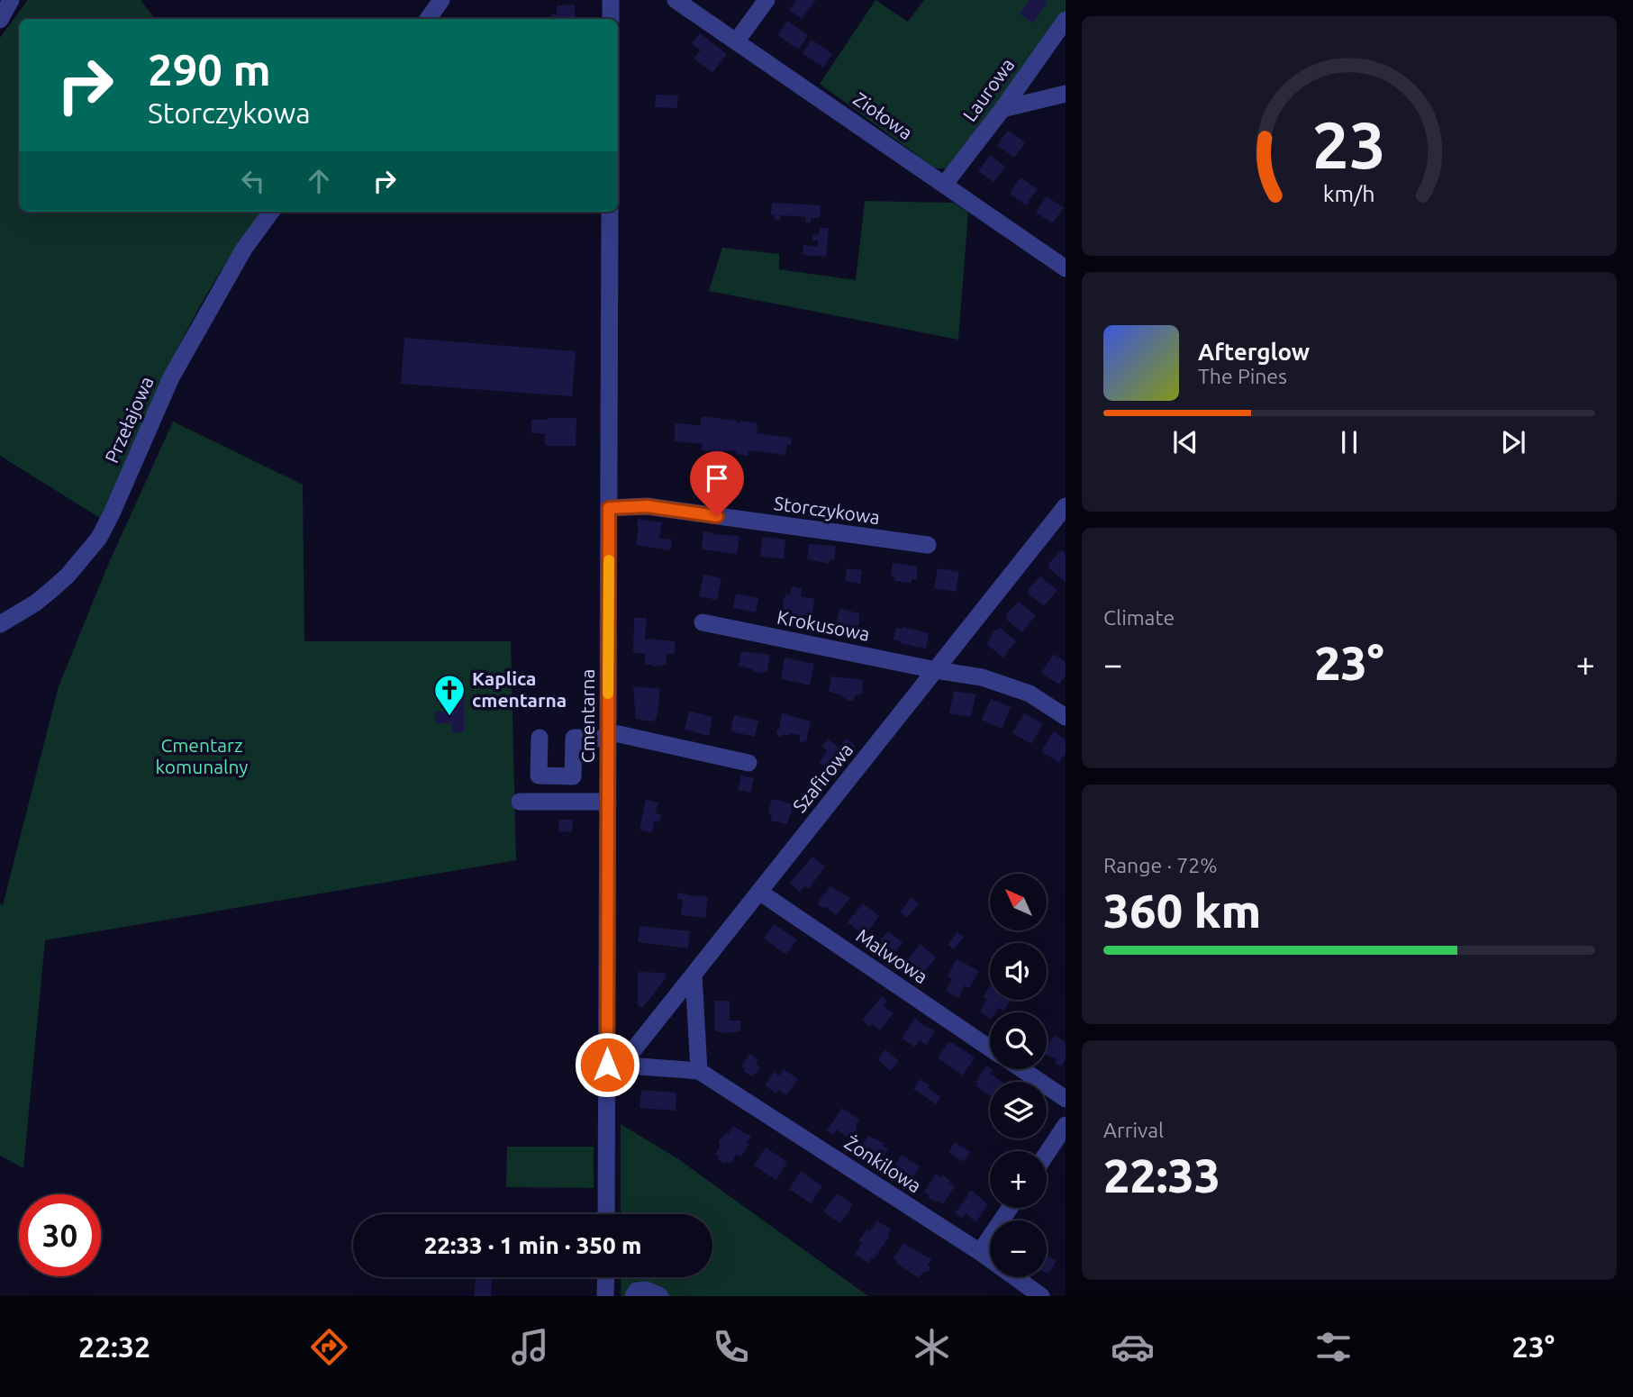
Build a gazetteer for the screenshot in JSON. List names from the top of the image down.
{
  "streets": {
    "street": [
      "Laurowa",
      "Ziołowa",
      "Przełajowa",
      "Storczykowa",
      "Krokusowa",
      "Cmentarna",
      "Szafirowa",
      "Malwowa",
      "Żonkilowa"
    ]
  },
  "crossings": [
    ["Laurowa", "Ziołowa"],
    ["Storczykowa", "Cmentarna"],
    ["Krokusowa", "Szafirowa"],
    ["Cmentarna", "Szafirowa"],
    ["Cmentarna", "Żonkilowa"],
    ["Szafirowa", "Malwowa"],
    ["Szafirowa", "Żonkilowa"]
  ],
  "parks": ["Cmentarz komunalny"],
  "places": {
    "church": ["Kaplica cmentarna"]
  },
  "north": "top left",
  "page": {
    "turn": ["290 m", "Storczykowa"],
    "song": ["Afterglow", "The Pines"],
    "tile": [
      "Climate",
      ["Range · 72%", "360 km"],
      ["Arrival", "22:33"]
    ],
    "heat": ["−", "23°", "+"],
    "map_buttons": ["+", "−"],
    "limit": "30",
    "trip": "22:33 · 1 min · 350 m",
    "tabs": ["22:32", "23°"],
    "gauge": ["23", "km/h"]
  }
}
